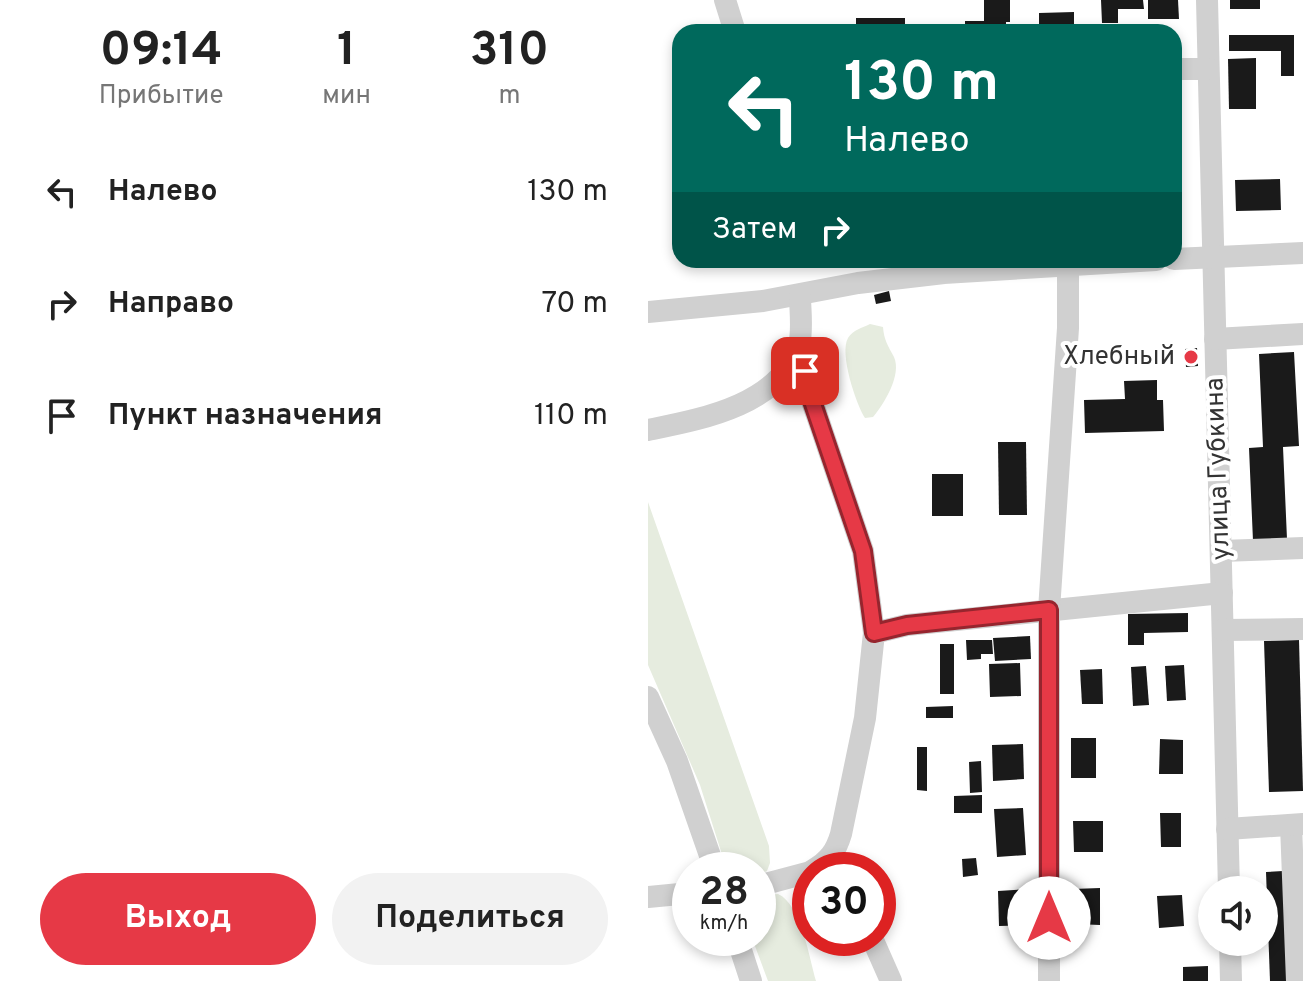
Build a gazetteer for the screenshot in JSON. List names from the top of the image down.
{
  "streets": {
    "street": ["улица Губкина"]
  },
  "places": ["Хлебный"],
  "page": {
    "eta": [
      "09:14",
      "Прибытие",
      "1",
      "мин",
      "310",
      "m"
    ],
    "turn": ["130 m", "Налево"],
    "list": [
      {
        "name": "Налево",
        "value": "130 m"
      },
      {
        "name": "Направо",
        "value": "70 m"
      },
      {
        "name": "Пункт назначения",
        "value": "110 m"
      }
    ],
    "then": "Затем",
    "speed": "28 km/h",
    "limit": "30",
    "buttons": ["Выход", "Поделиться"]
  }
}
